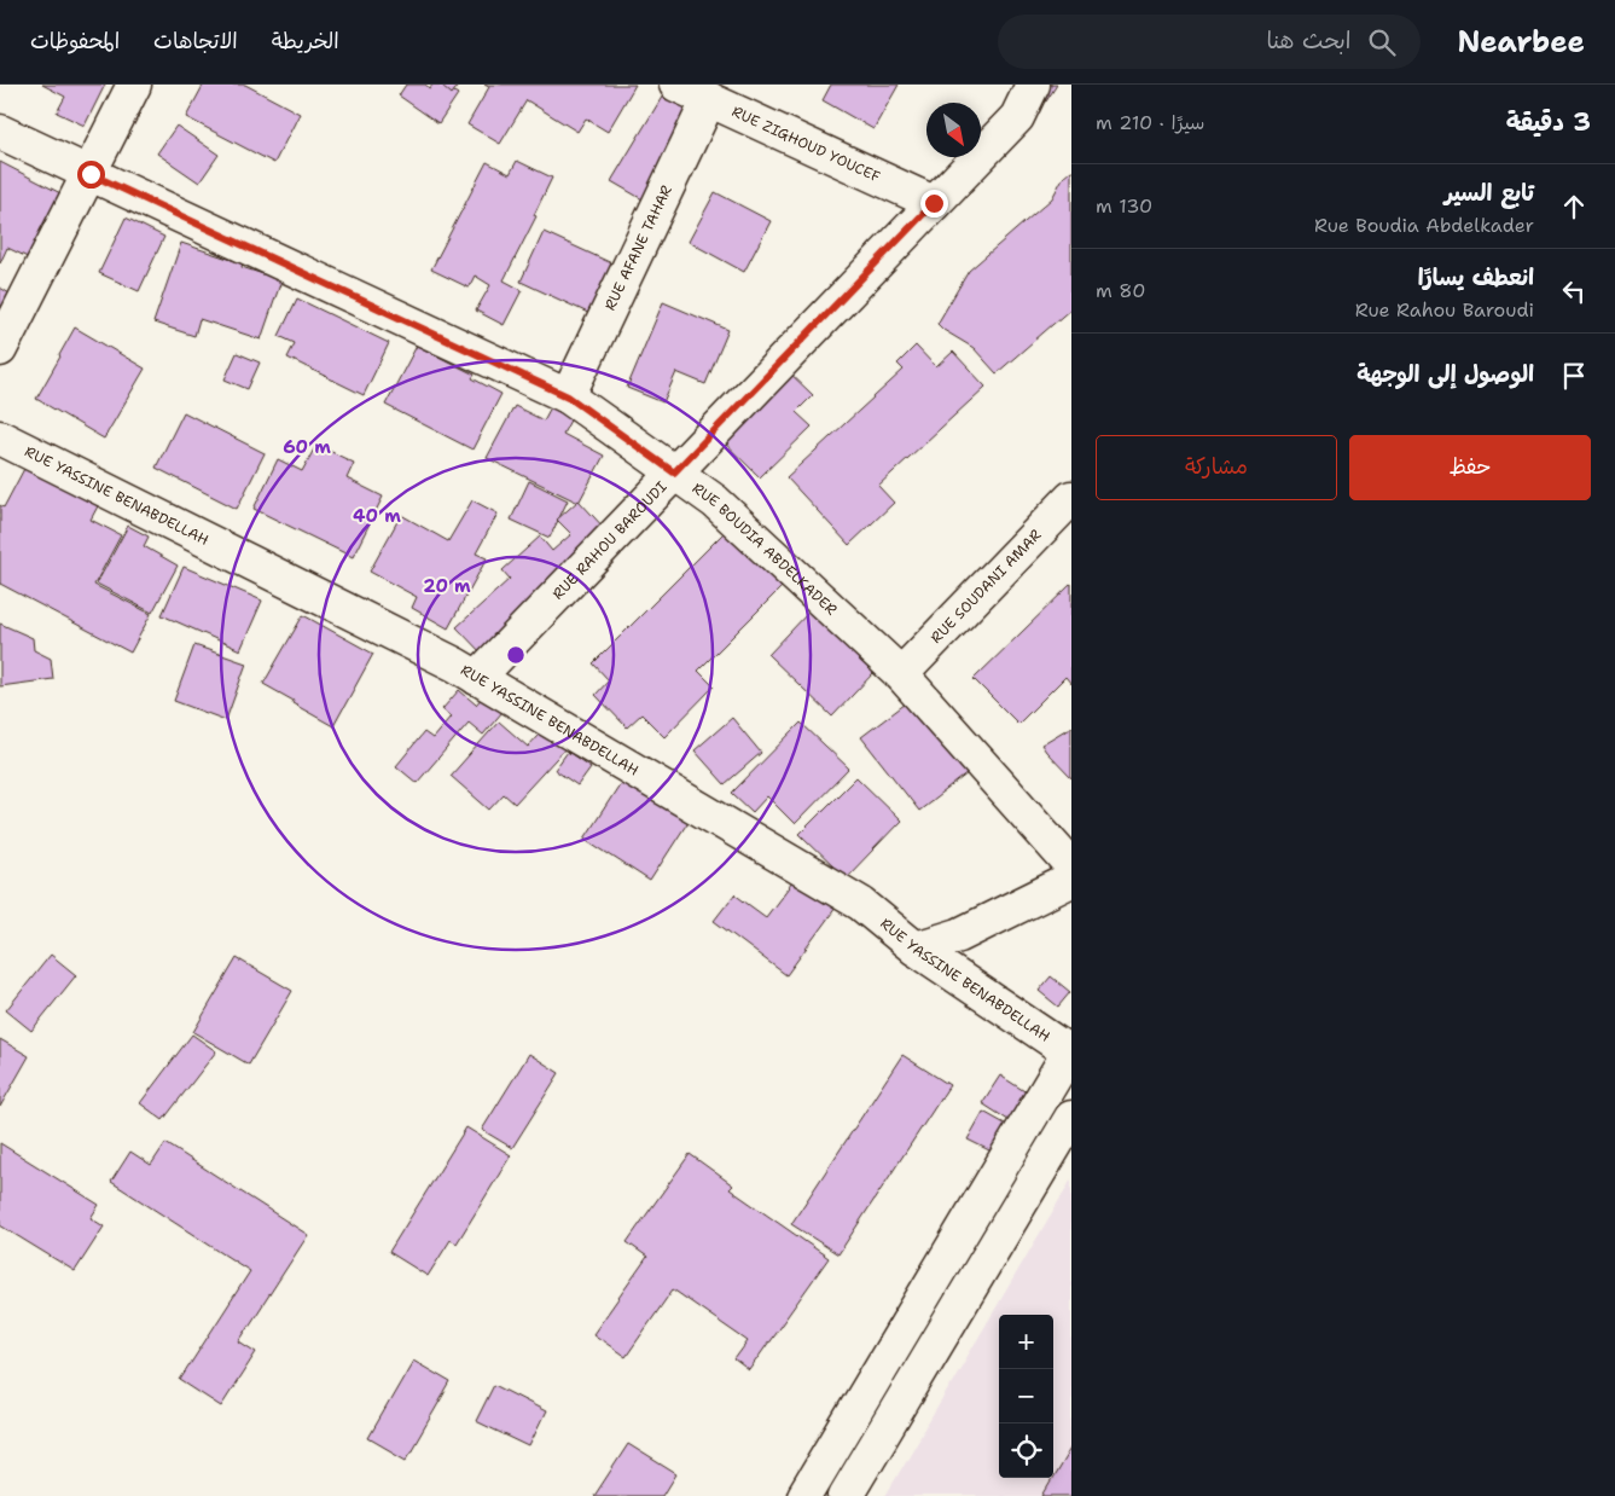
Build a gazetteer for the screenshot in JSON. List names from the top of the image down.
{
  "streets": {
    "street": [
      "RUE ZIGHOUD YOUCEF",
      "RUE AFANE TAHAR",
      "RUE YASSINE BENABDELLAH",
      "RUE RAHOU BAROUDI",
      "RUE BOUDIA ABDELKADER",
      "RUE SOUDANI AMAR"
    ]
  },
  "crossings": [
    ["RUE ZIGHOUD YOUCEF", "RUE AFANE TAHAR"],
    ["RUE ZIGHOUD YOUCEF", "RUE RAHOU BAROUDI"],
    ["RUE AFANE TAHAR", "RUE BOUDIA ABDELKADER"],
    ["RUE YASSINE BENABDELLAH", "RUE RAHOU BAROUDI"],
    ["RUE RAHOU BAROUDI", "RUE BOUDIA ABDELKADER"],
    ["RUE BOUDIA ABDELKADER", "RUE SOUDANI AMAR"]
  ],
  "north": "bottom right",
  "page": {
    "header": "Nearbee",
    "search": "ابحث هنا",
    "nav": ["الخريطة", "الاتجاهات", "المحفوظات"],
    "heading": ["3 دقيقة", "سيرًا · 210 m"],
    "list": [
      ["تابع السير", "Rue Boudia Abdelkader", "130 m"],
      ["انعطف يسارًا", "Rue Rahou Baroudi", "80 m"],
      "الوصول إلى الوجهة"
    ],
    "buttons": ["حفظ", "مشاركة"],
    "map_buttons": ["+", "−"]
  },
  "rings": ["60 m", "40 m", "20 m"]
}
